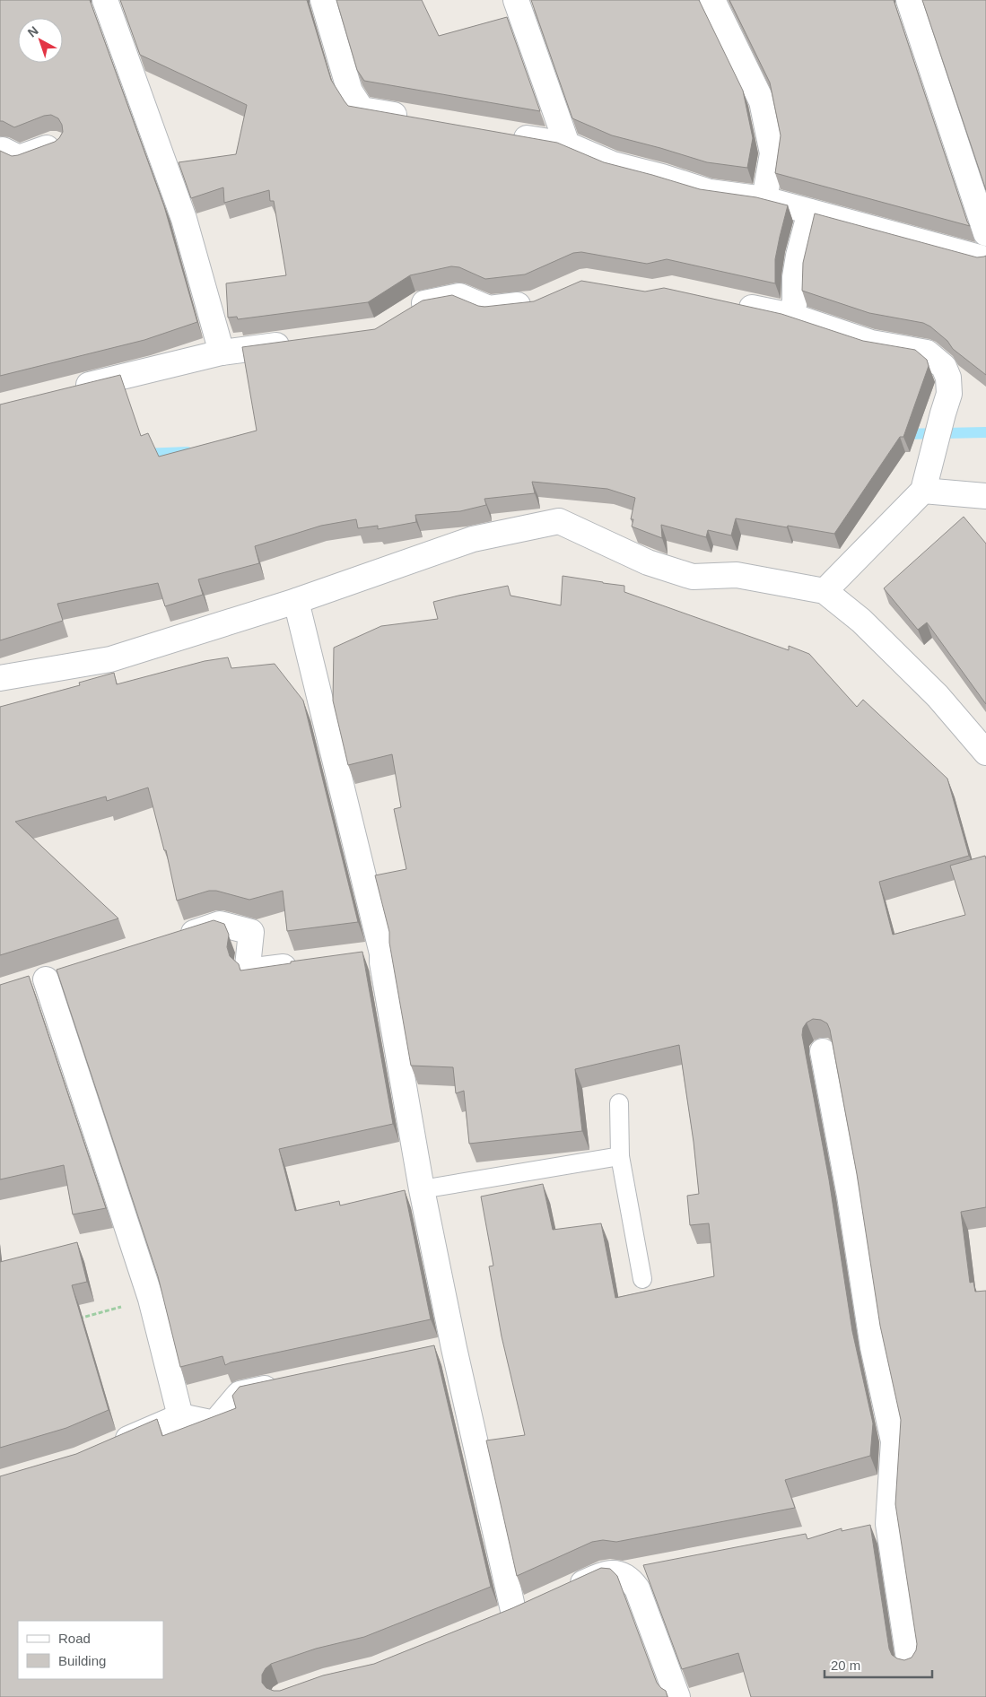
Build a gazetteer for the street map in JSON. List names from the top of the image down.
{
  "legend": ["Road", "Building"],
  "scale_bar": "20 m",
  "north": "top left"
}
